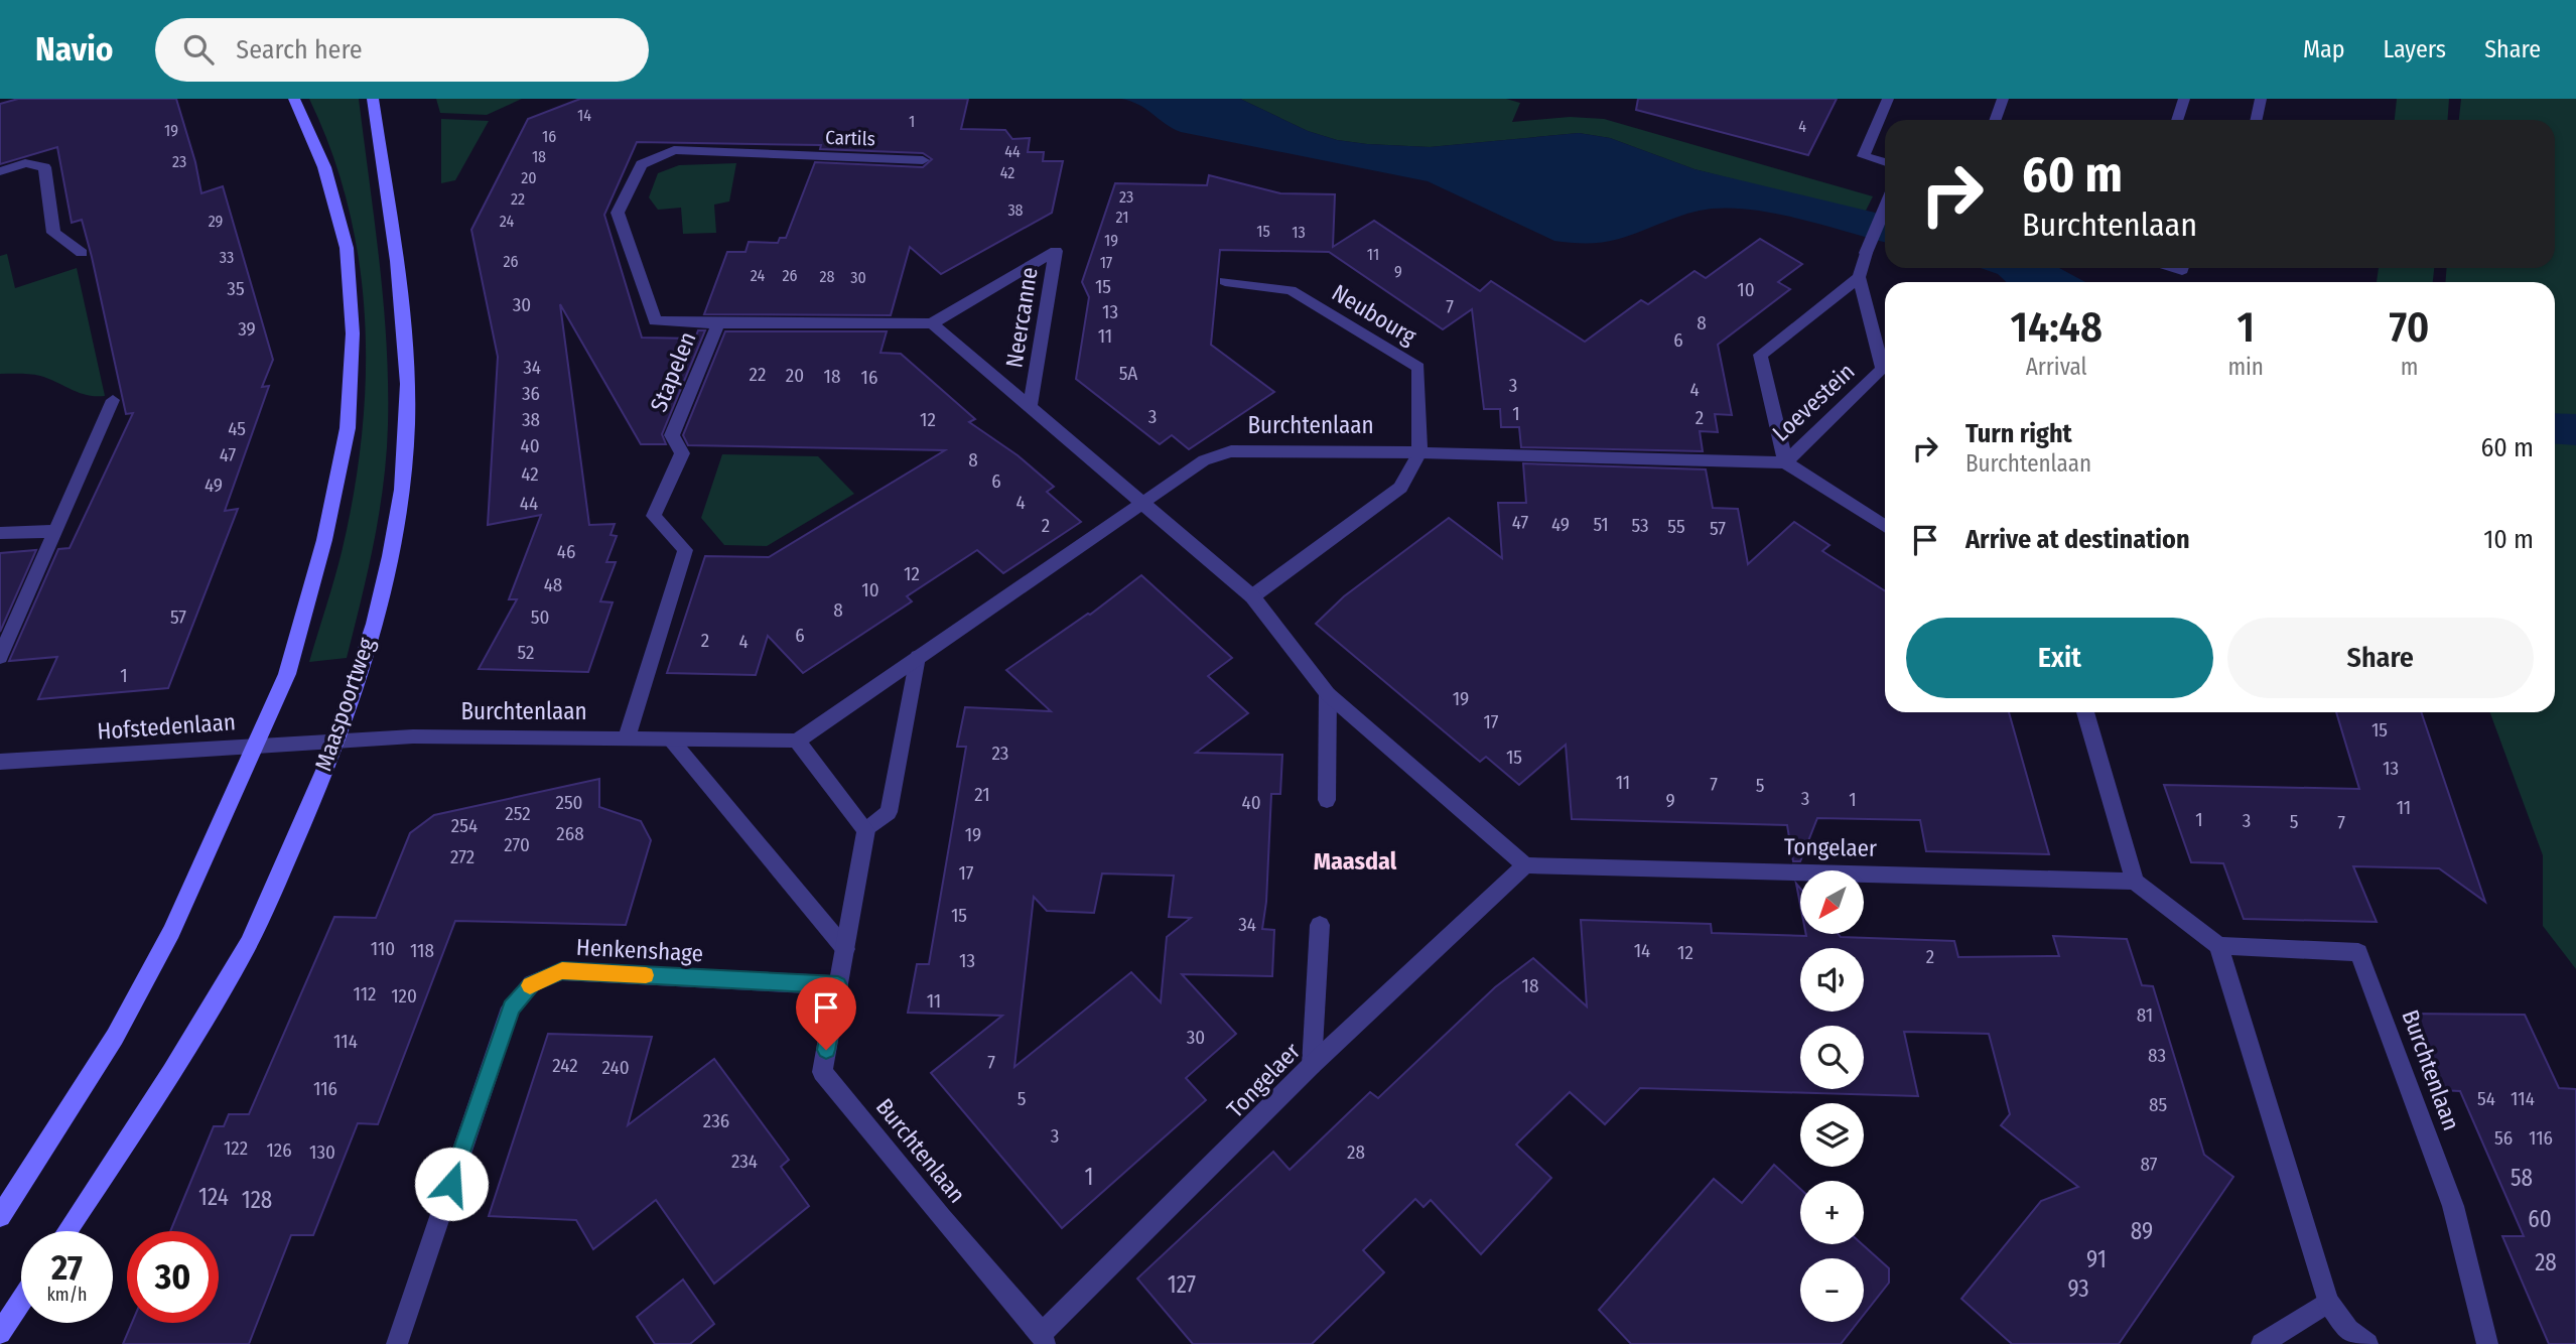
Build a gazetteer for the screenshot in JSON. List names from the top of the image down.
{
  "streets": {
    "main road": ["Maaspoortweg"],
    "street": [
      "Cartils",
      "Neubourg",
      "Neercanne",
      "Stapelen",
      "Loevestein",
      "Burchtenlaan",
      "Hofstedenlaan",
      "Tongelaer",
      "Henkenshage"
    ]
  },
  "crossings": [
    ["Cartils", "Stapelen"],
    ["Neubourg", "Burchtenlaan"],
    ["Neercanne", "Burchtenlaan"],
    ["Stapelen", "Burchtenlaan"],
    ["Loevestein", "Burchtenlaan"],
    ["Burchtenlaan", "Maaspoortweg"],
    ["Burchtenlaan", "Hofstedenlaan"],
    ["Burchtenlaan", "Tongelaer"],
    ["Burchtenlaan", "Henkenshage"],
    ["Maaspoortweg", "Hofstedenlaan"]
  ],
  "districts": ["Maasdal"],
  "house_numbers": [
    "14",
    "1",
    "4",
    "19",
    "16",
    "44",
    "18",
    "23",
    "42",
    "20",
    "23",
    "22",
    "38",
    "21",
    "29",
    "24",
    "15",
    "13",
    "19",
    "11",
    "33",
    "26",
    "17",
    "9",
    "24",
    "26",
    "28",
    "30",
    "15",
    "35",
    "10",
    "30",
    "7",
    "13",
    "8",
    "39",
    "11",
    "6",
    "34",
    "5A",
    "22",
    "20",
    "18",
    "16",
    "3",
    "4",
    "36",
    "1",
    "3",
    "2",
    "38",
    "12",
    "45",
    "40",
    "47",
    "8",
    "42",
    "6",
    "49",
    "4",
    "44",
    "47",
    "49",
    "51",
    "2",
    "53",
    "55",
    "57",
    "46",
    "12",
    "48",
    "10",
    "8",
    "57",
    "50",
    "6",
    "2",
    "4",
    "52",
    "1",
    "19",
    "17",
    "15",
    "23",
    "15",
    "13",
    "11",
    "7",
    "5",
    "21",
    "3",
    "1",
    "9",
    "250",
    "40",
    "11",
    "252",
    "1",
    "3",
    "5",
    "7",
    "254",
    "268",
    "19",
    "270",
    "272",
    "17",
    "15",
    "34",
    "110",
    "118",
    "14",
    "12",
    "2",
    "13",
    "18",
    "112",
    "120",
    "11",
    "81",
    "30",
    "114",
    "83",
    "7",
    "242",
    "240",
    "116",
    "5",
    "54",
    "114",
    "85",
    "236",
    "3",
    "56",
    "116",
    "122",
    "126",
    "130",
    "28",
    "234",
    "87",
    "1",
    "58",
    "124",
    "128",
    "60",
    "89",
    "91",
    "28",
    "127",
    "93"
  ],
  "north": "bottom left",
  "page": {
    "header": "Navio",
    "search": "Search here",
    "nav": ["Map", "Layers", "Share"],
    "turn": ["60 m", "Burchtenlaan"],
    "eta": [
      "14:48",
      "Arrival",
      "1",
      "min",
      "70",
      "m"
    ],
    "list": [
      {
        "name": "Turn right",
        "note": "Burchtenlaan",
        "value": "60 m"
      },
      {
        "name": "Arrive at destination",
        "value": "10 m"
      }
    ],
    "buttons": ["Exit", "Share"],
    "map_buttons": ["+", "−"],
    "speed": "27 km/h",
    "limit": "30"
  }
}
